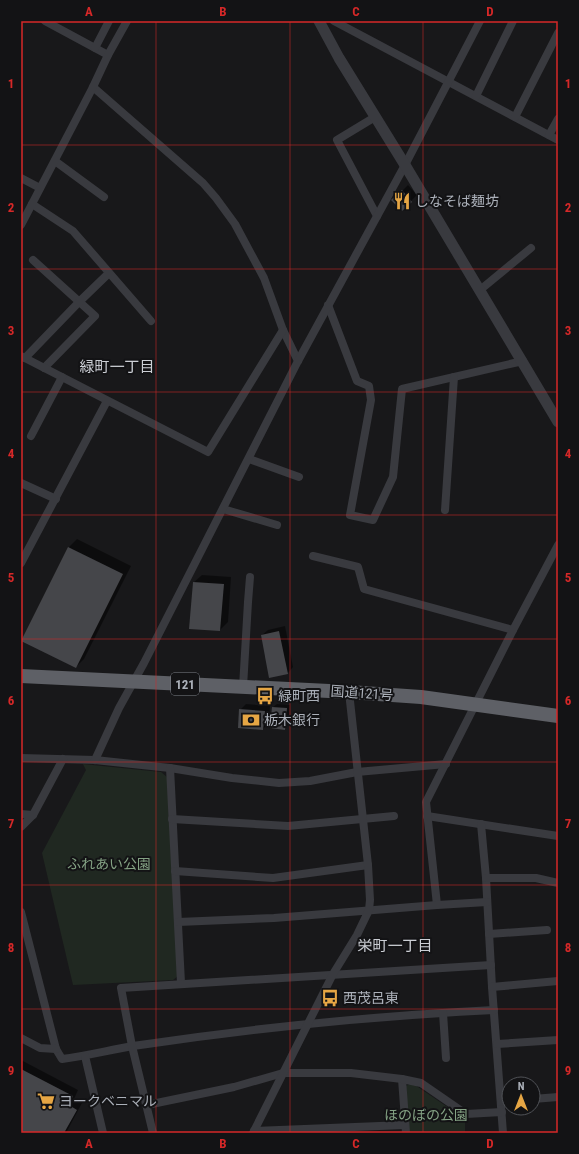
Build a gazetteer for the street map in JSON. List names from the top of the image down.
{
  "streets": {
    "highway": ["121", "国道121号"]
  },
  "districts": ["緑町一丁目", "栄町一丁目"],
  "parks": ["ふれあい公園", "ほのぼの公園"],
  "places": {
    "restaurant": ["しなそば麺坊"],
    "bus stop": ["緑町西", "西茂呂東"],
    "bank": ["栃木銀行"],
    "supermarket": ["ヨークベニマル"]
  },
  "north": "top",
  "grid": {
    "columns": [
      "A",
      "B",
      "C",
      "D"
    ],
    "rows": [
      "1",
      "2",
      "3",
      "4",
      "5",
      "6",
      "7",
      "8",
      "9"
    ]
  }
}
